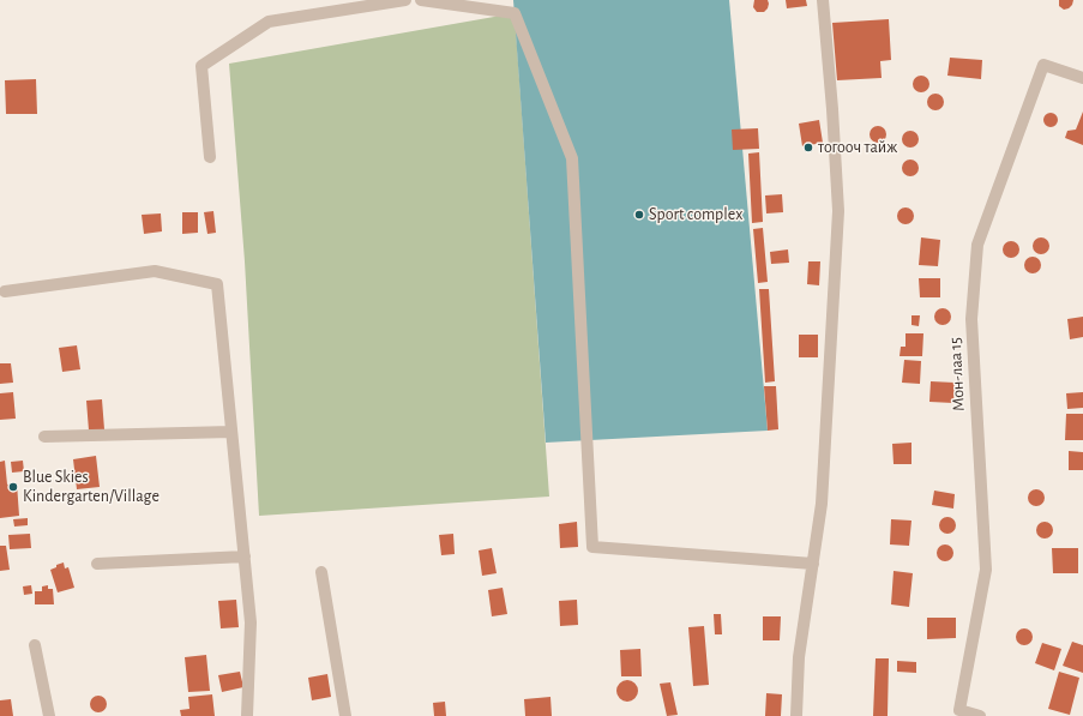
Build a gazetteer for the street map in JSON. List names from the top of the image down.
{
  "streets": {
    "street": ["Мон-лаа 15"]
  },
  "places": ["тогооч тайж", "Sport complex", "Blue Skies Kindergarten/Village"]
}
